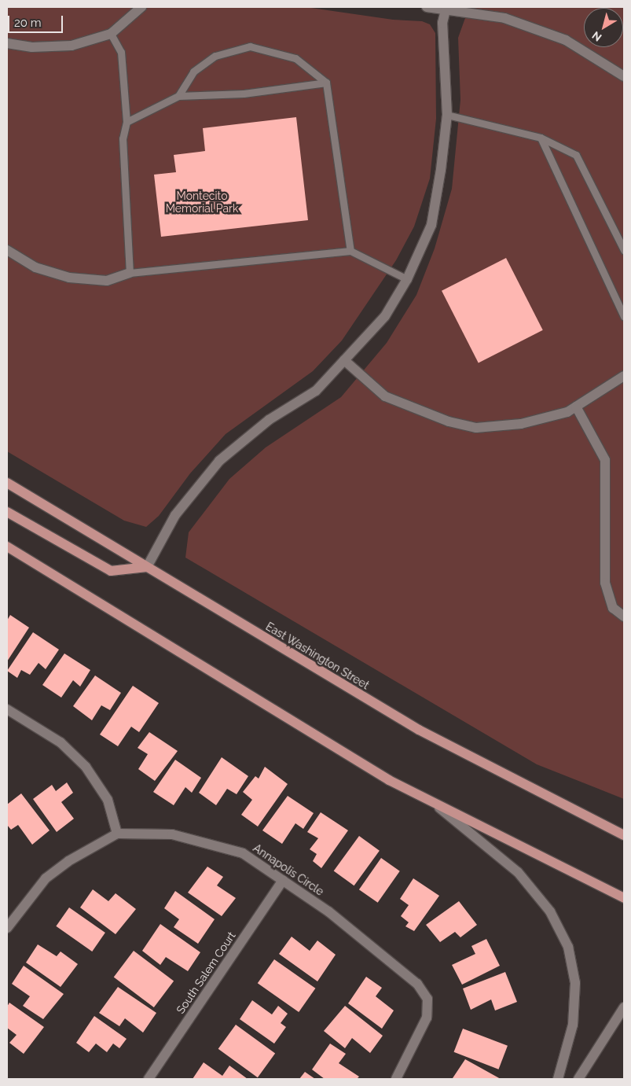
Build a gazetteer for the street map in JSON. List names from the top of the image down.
{
  "streets": {
    "main road": ["East Washington Street"],
    "street": ["Annapolis Circle", "South Salem Court"]
  },
  "crossings": [
    ["Annapolis Circle", "South Salem Court"]
  ],
  "parks": ["Montecito Memorial Park"],
  "scale_bar": "20 m",
  "north": "bottom left"
}
